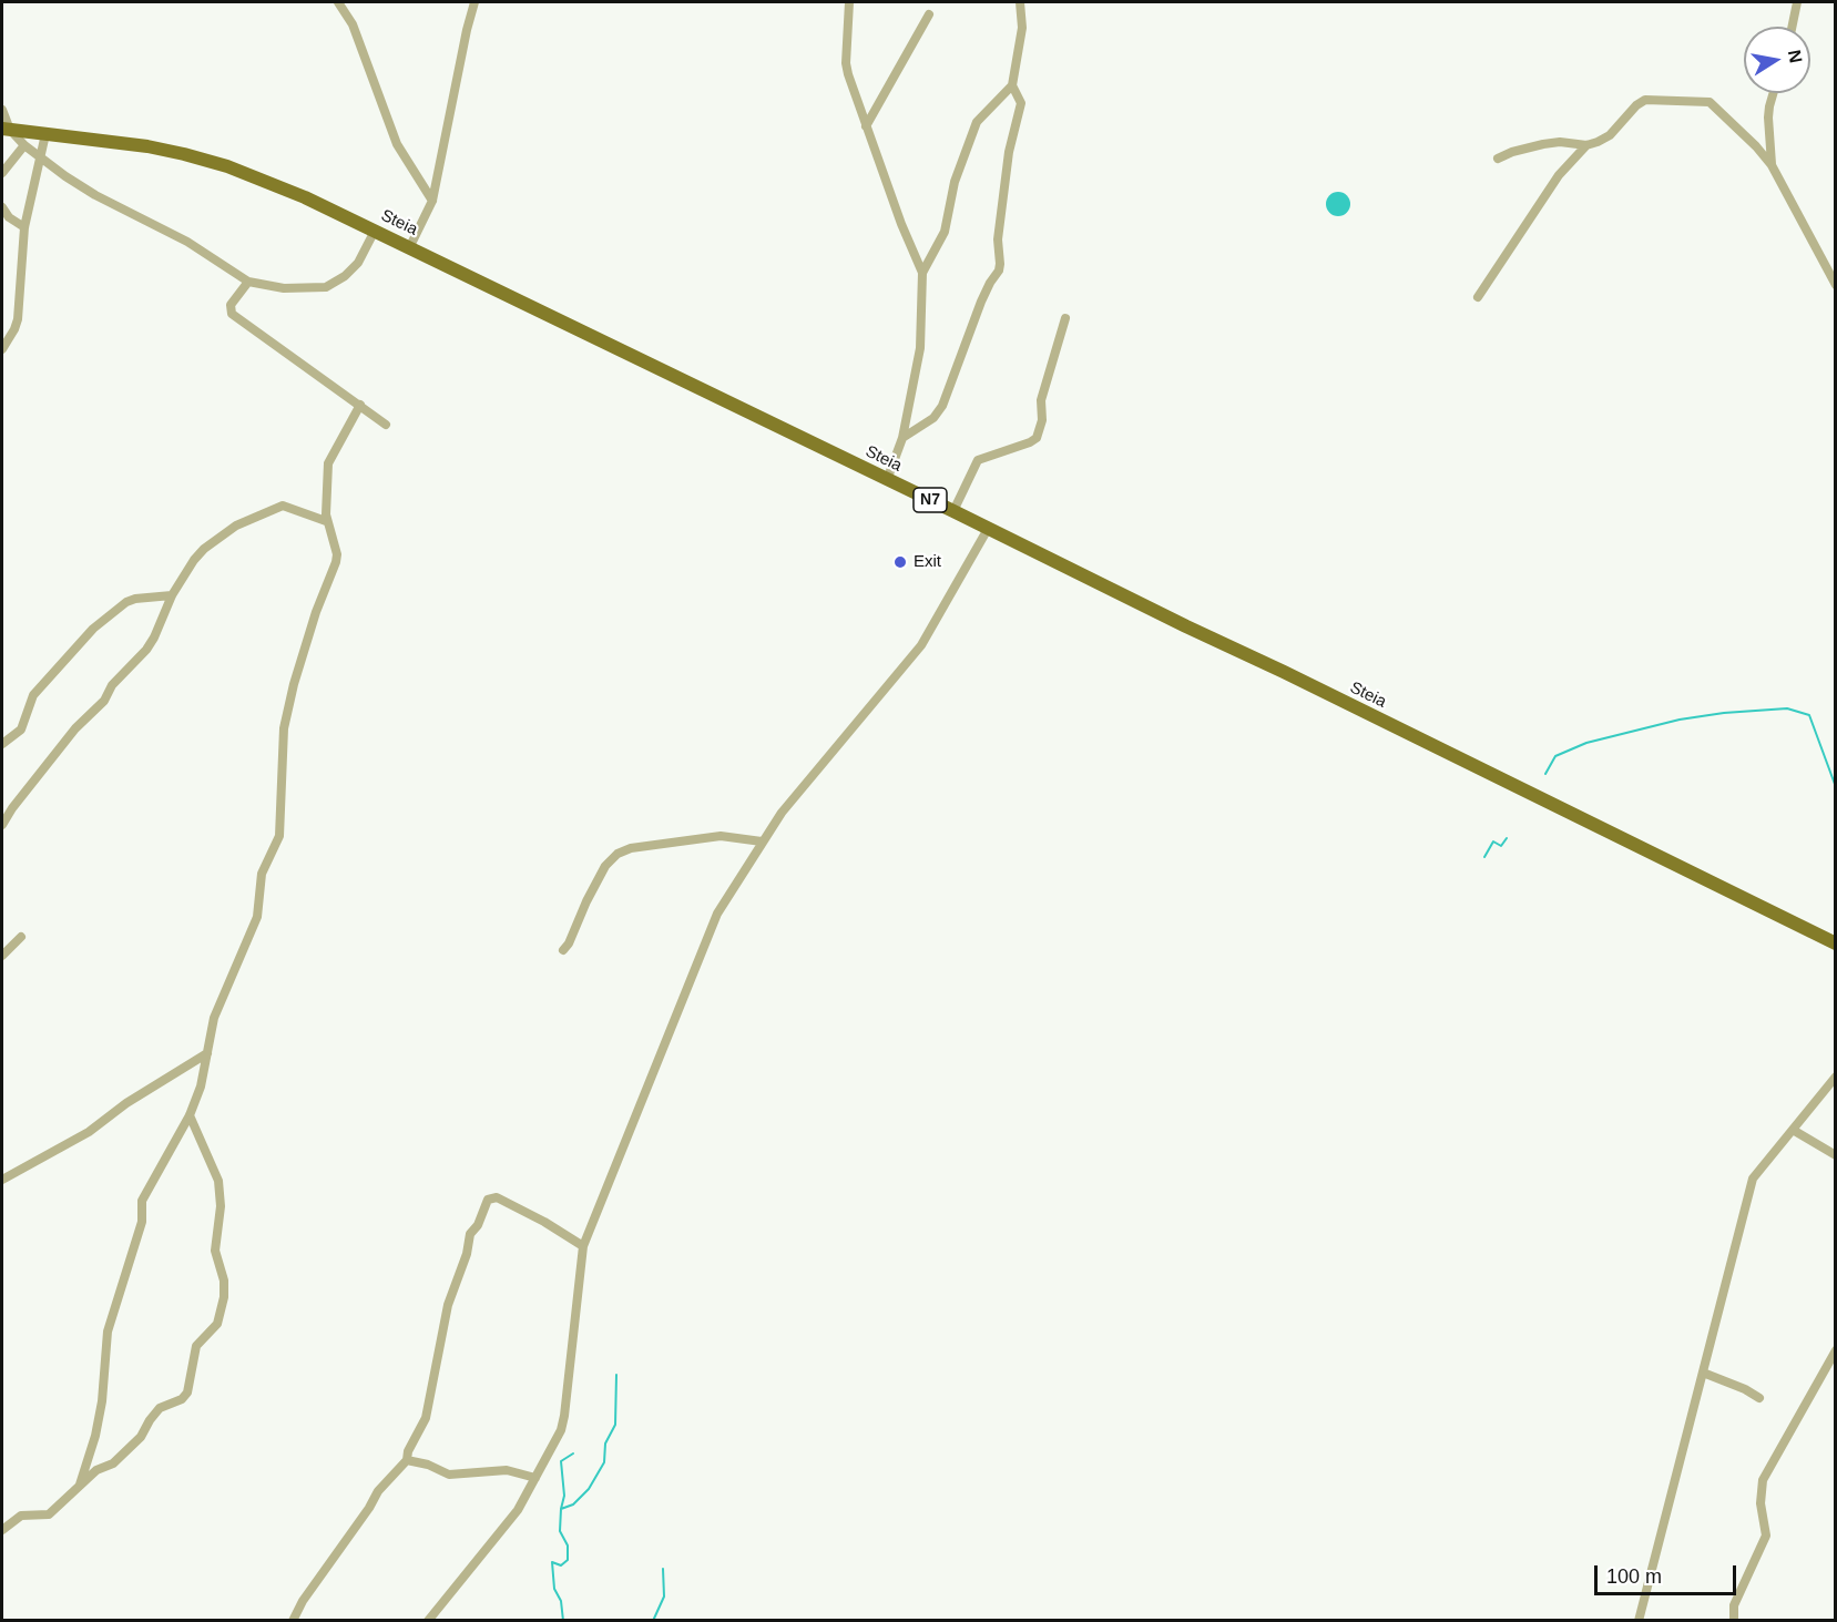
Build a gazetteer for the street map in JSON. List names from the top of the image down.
{
  "streets": {
    "main road": ["Steia", "N7"]
  },
  "places": ["Exit"],
  "scale_bar": "100 m",
  "north": "right"
}
